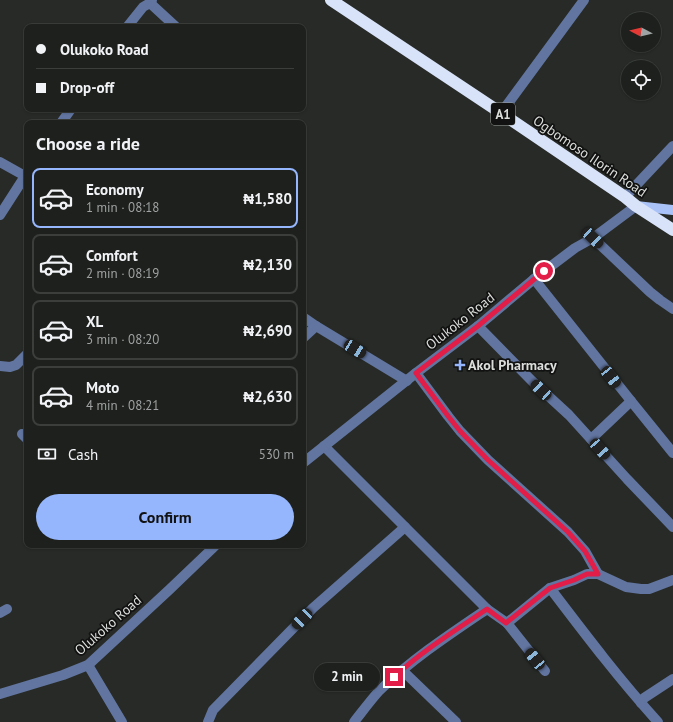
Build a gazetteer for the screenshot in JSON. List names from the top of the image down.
{
  "streets": {
    "highway": ["A1", "Ogbomoso Ilorin Road"],
    "street": ["Olukoko Road"]
  },
  "crossings": [
    ["Ogbomoso Ilorin Road", "Olukoko Road"]
  ],
  "places": {
    "health": ["Akol Pharmacy"]
  },
  "north": "left",
  "page": {
    "banner": ["Olukoko Road", "Drop-off"],
    "heading": "Choose a ride",
    "list": [
      {
        "name": "Economy",
        "note": "1 min · 08:18",
        "value": "₦1,580"
      },
      {
        "name": "Comfort",
        "note": "2 min · 08:19",
        "value": "₦2,130"
      },
      {
        "name": "XL",
        "note": "3 min · 08:20",
        "value": "₦2,690"
      },
      {
        "name": "Moto",
        "note": "4 min · 08:21",
        "value": "₦2,630"
      }
    ],
    "pay": ["Cash", "530 m"],
    "buttons": "Confirm",
    "bubble": "2 min"
  }
}
